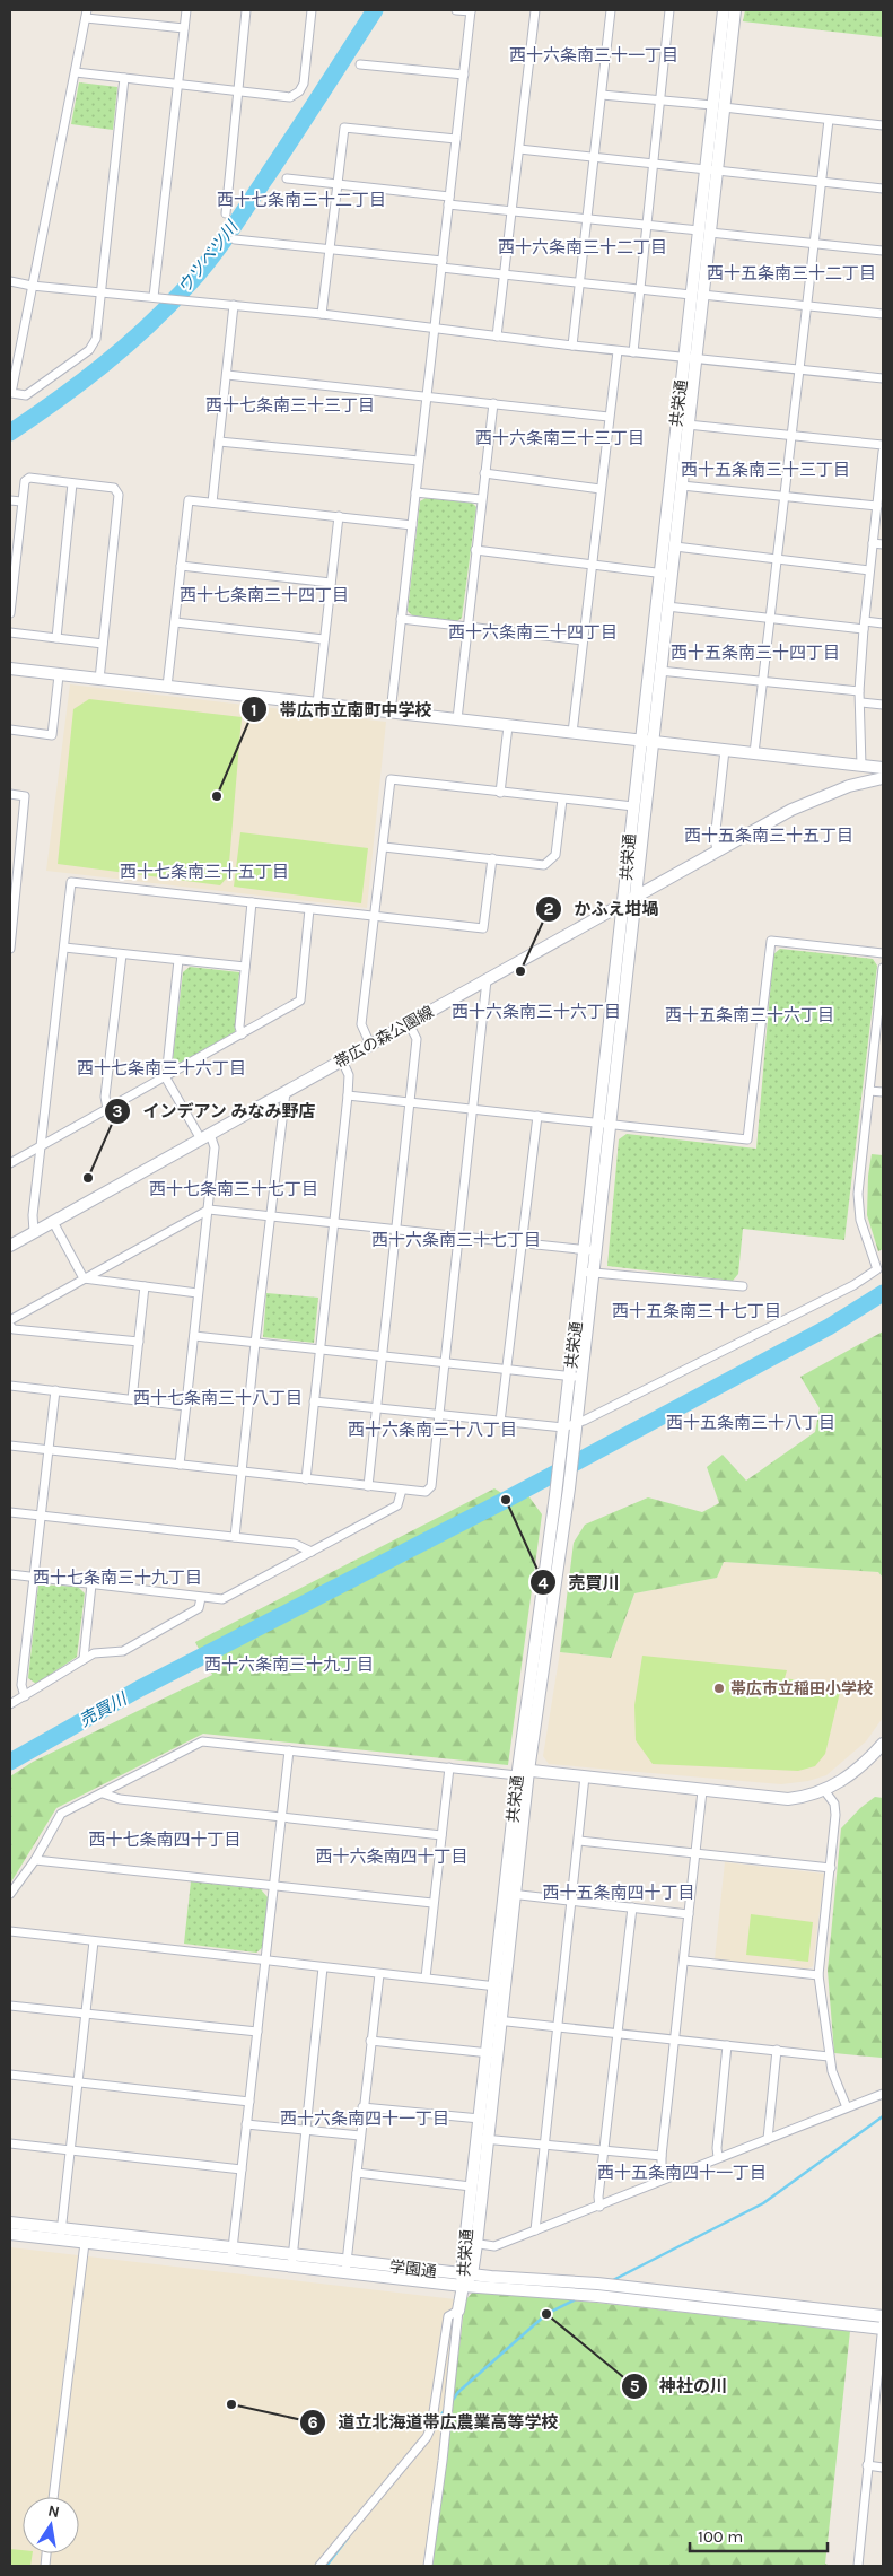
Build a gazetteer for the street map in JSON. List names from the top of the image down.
{
  "streets": {
    "street": ["共栄通", "帯広の森公園線", "学園通"]
  },
  "crossings": [
    ["共栄通", "帯広の森公園線"],
    ["共栄通", "学園通"]
  ],
  "districts": [
    "西十六条南三十一丁目",
    "西十七条南三十二丁目",
    "西十六条南三十二丁目",
    "西十五条南三十二丁目",
    "西十七条南三十三丁目",
    "西十六条南三十三丁目",
    "西十五条南三十三丁目",
    "西十七条南三十四丁目",
    "西十六条南三十四丁目",
    "西十五条南三十四丁目",
    "西十五条南三十五丁目",
    "西十七条南三十五丁目",
    "西十六条南三十六丁目",
    "西十五条南三十六丁目",
    "西十七条南三十六丁目",
    "西十七条南三十七丁目",
    "西十六条南三十七丁目",
    "西十五条南三十七丁目",
    "西十七条南三十八丁目",
    "西十五条南三十八丁目",
    "西十六条南三十八丁目",
    "西十七条南三十九丁目",
    "西十六条南三十九丁目",
    "西十七条南四十丁目",
    "西十六条南四十丁目",
    "西十五条南四十丁目",
    "西十六条南四十一丁目",
    "西十五条南四十一丁目"
  ],
  "water": ["ウツベツ川", "売買川"],
  "places": [
    "帯広市立南町中学校",
    "かふえ坩堝",
    "インデアン みなみ野店",
    "売買川",
    "帯広市立稲田小学校",
    "神社の川",
    "道立北海道帯広農業高等学校"
  ],
  "scale_bar": "100 m",
  "north": "top"
}
